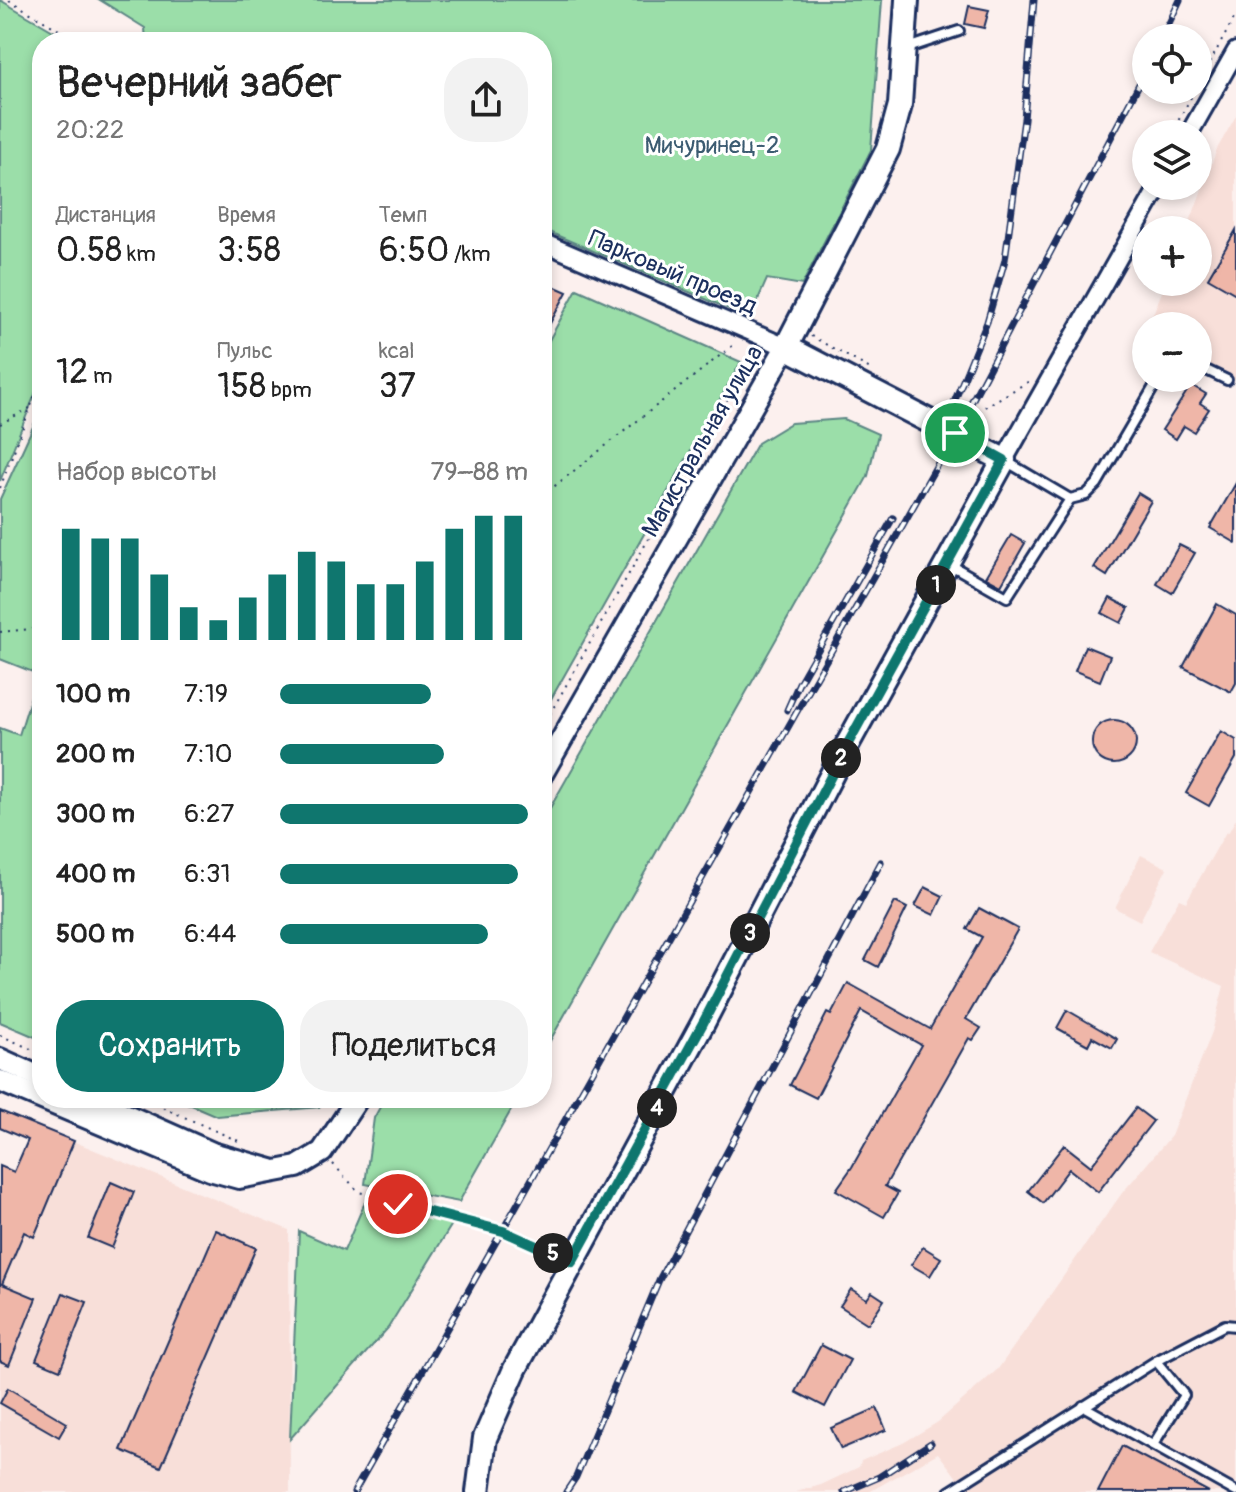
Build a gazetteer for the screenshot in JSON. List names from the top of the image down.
{
  "streets": {
    "main road": ["Магистральная улица"],
    "street": ["Парковый проезд"]
  },
  "crossings": [
    ["Парковый проезд", "Магистральная улица"]
  ],
  "parks": ["Мичуринец-2"],
  "page": {
    "map_buttons": ["+", "−"],
    "heading": ["Вечерний забег", "20:22"],
    "stats": [
      ["Дистанция", "0.58 km"],
      ["Время", "3:58"],
      ["Темп", "6:50 /km"],
      ["12 m"],
      ["Пульс", "158 bpm"],
      ["kcal", "37"]
    ],
    "chart": ["Набор высоты", "79–88 m"],
    "pins": [
      "1",
      "2",
      "3",
      "4",
      "5"
    ],
    "list": [
      {
        "name": "100 m",
        "note": "7:19"
      },
      {
        "name": "200 m",
        "note": "7:10"
      },
      {
        "name": "300 m",
        "note": "6:27"
      },
      {
        "name": "400 m",
        "note": "6:31"
      },
      {
        "name": "500 m",
        "note": "6:44"
      }
    ],
    "buttons": ["Сохранить", "Поделиться"]
  }
}
